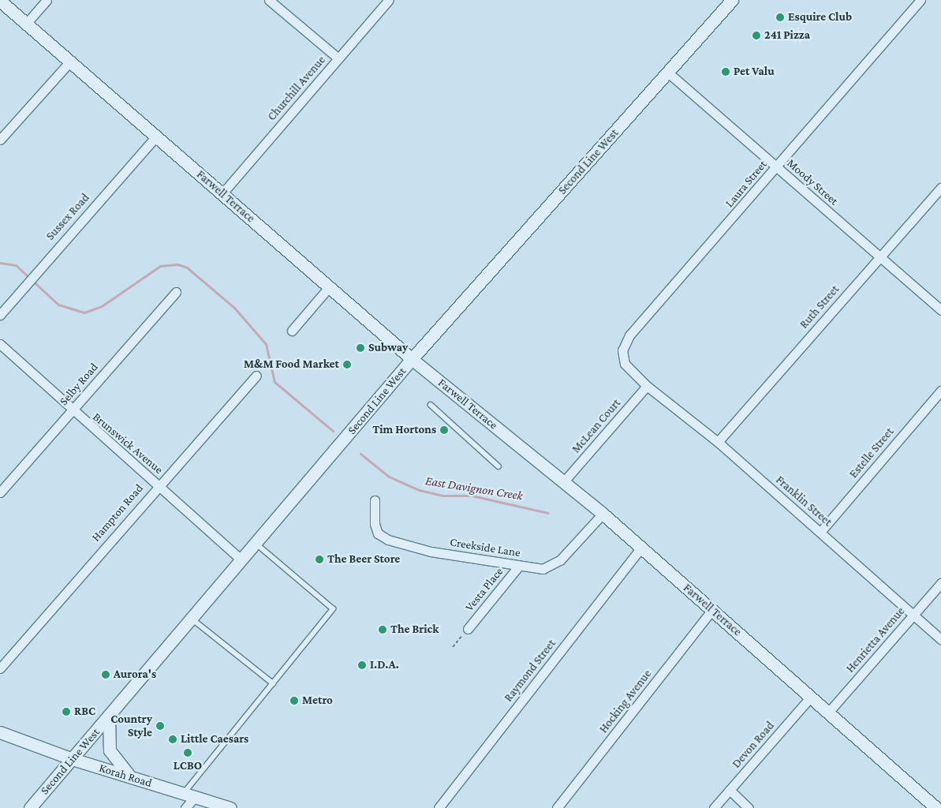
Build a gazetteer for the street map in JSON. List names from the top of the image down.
{
  "streets": {
    "street": [
      "Churchill Avenue",
      "Second Line West",
      "Moody Street",
      "Laura Street",
      "Farwell Terrace",
      "Sussex Road",
      "Ruth Street",
      "Selby Road",
      "McLean Court",
      "Brunswick Avenue",
      "Estelle Street",
      "Franklin Street",
      "Hampton Road",
      "Creekside Lane",
      "Vesta Place",
      "Henrietta Avenue",
      "Raymond Street",
      "Hocking Avenue",
      "Devon Road",
      "Korah Road"
    ]
  },
  "crossings": [
    ["Churchill Avenue", "Farwell Terrace"],
    ["Second Line West", "Moody Street"],
    ["Second Line West", "Farwell Terrace"],
    ["Second Line West", "Brunswick Avenue"],
    ["Second Line West", "Korah Road"],
    ["Moody Street", "Laura Street"],
    ["Moody Street", "Ruth Street"],
    ["Laura Street", "McLean Court"],
    ["Laura Street", "Franklin Street"],
    ["Farwell Terrace", "Sussex Road"],
    ["Farwell Terrace", "McLean Court"],
    ["Farwell Terrace", "Creekside Lane"],
    ["Farwell Terrace", "Henrietta Avenue"],
    ["Farwell Terrace", "Raymond Street"],
    ["Farwell Terrace", "Hocking Avenue"],
    ["Farwell Terrace", "Devon Road"],
    ["Ruth Street", "Franklin Street"],
    ["Selby Road", "Brunswick Avenue"],
    ["McLean Court", "Franklin Street"],
    ["Brunswick Avenue", "Hampton Road"],
    ["Estelle Street", "Franklin Street"],
    ["Franklin Street", "Henrietta Avenue"],
    ["Creekside Lane", "Vesta Place"]
  ],
  "water": ["East Davignon Creek"],
  "places": [
    "Esquire Club",
    "241 Pizza",
    "Pet Valu",
    "Subway",
    "M&M Food Market",
    "Tim Hortons",
    "The Beer Store",
    "The Brick",
    "I.D.A.",
    "Aurora's",
    "Metro",
    "RBC",
    "Country Style",
    "Little Caesars",
    "LCBO"
  ]
}
